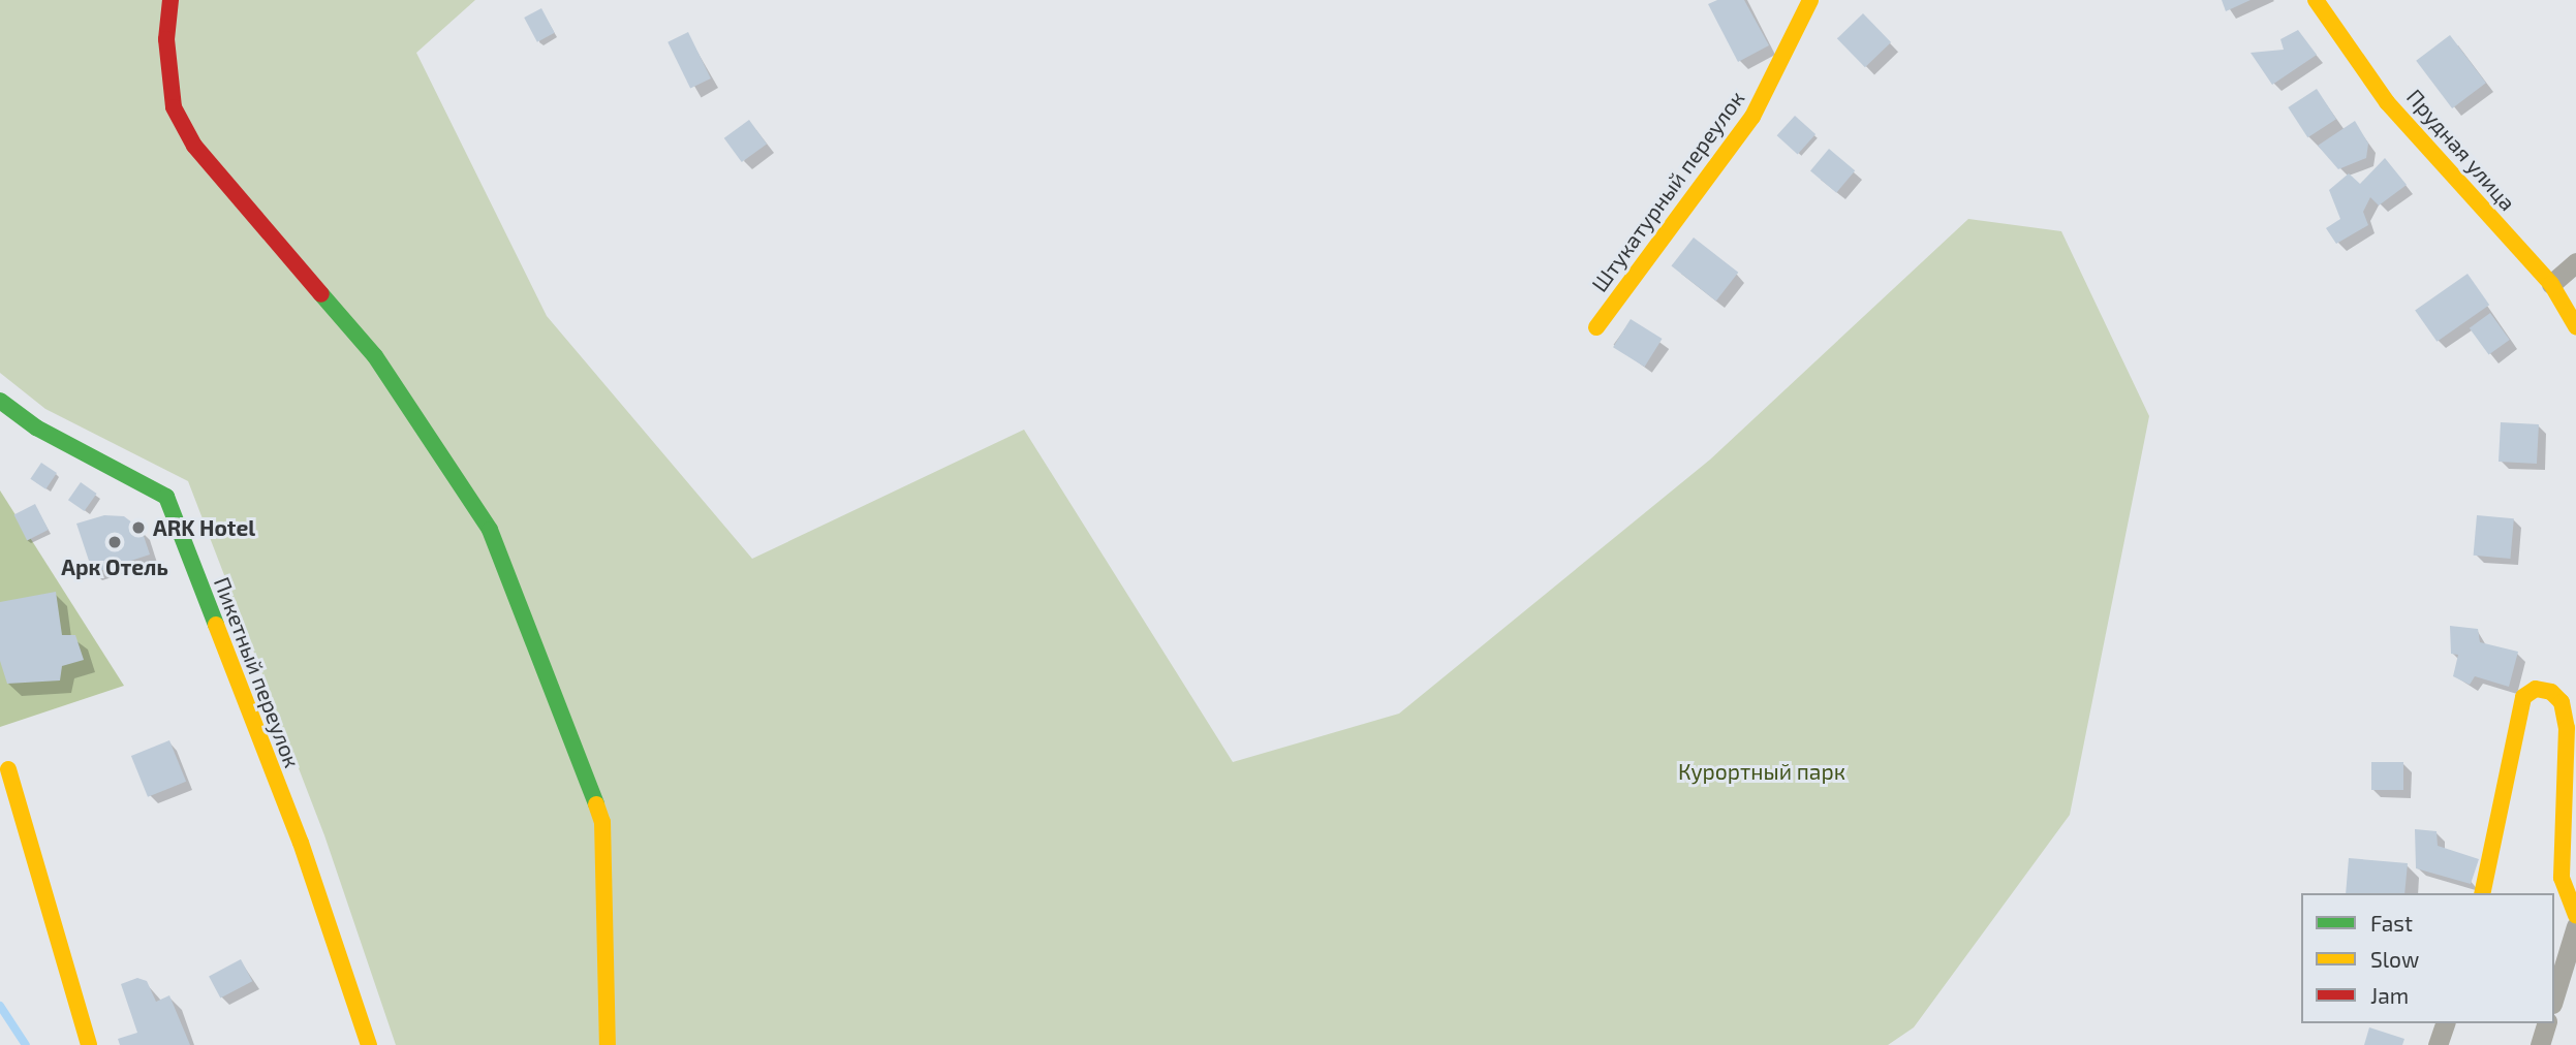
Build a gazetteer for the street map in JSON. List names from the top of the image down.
{
  "streets": {
    "street": ["Прудная улица", "Штукатурный переулок", "Пикетный переулок"]
  },
  "parks": ["Курортный парк"],
  "places": ["ARK Hotel", "Арк Отель"],
  "legend": ["Fast", "Slow", "Jam"]
}
